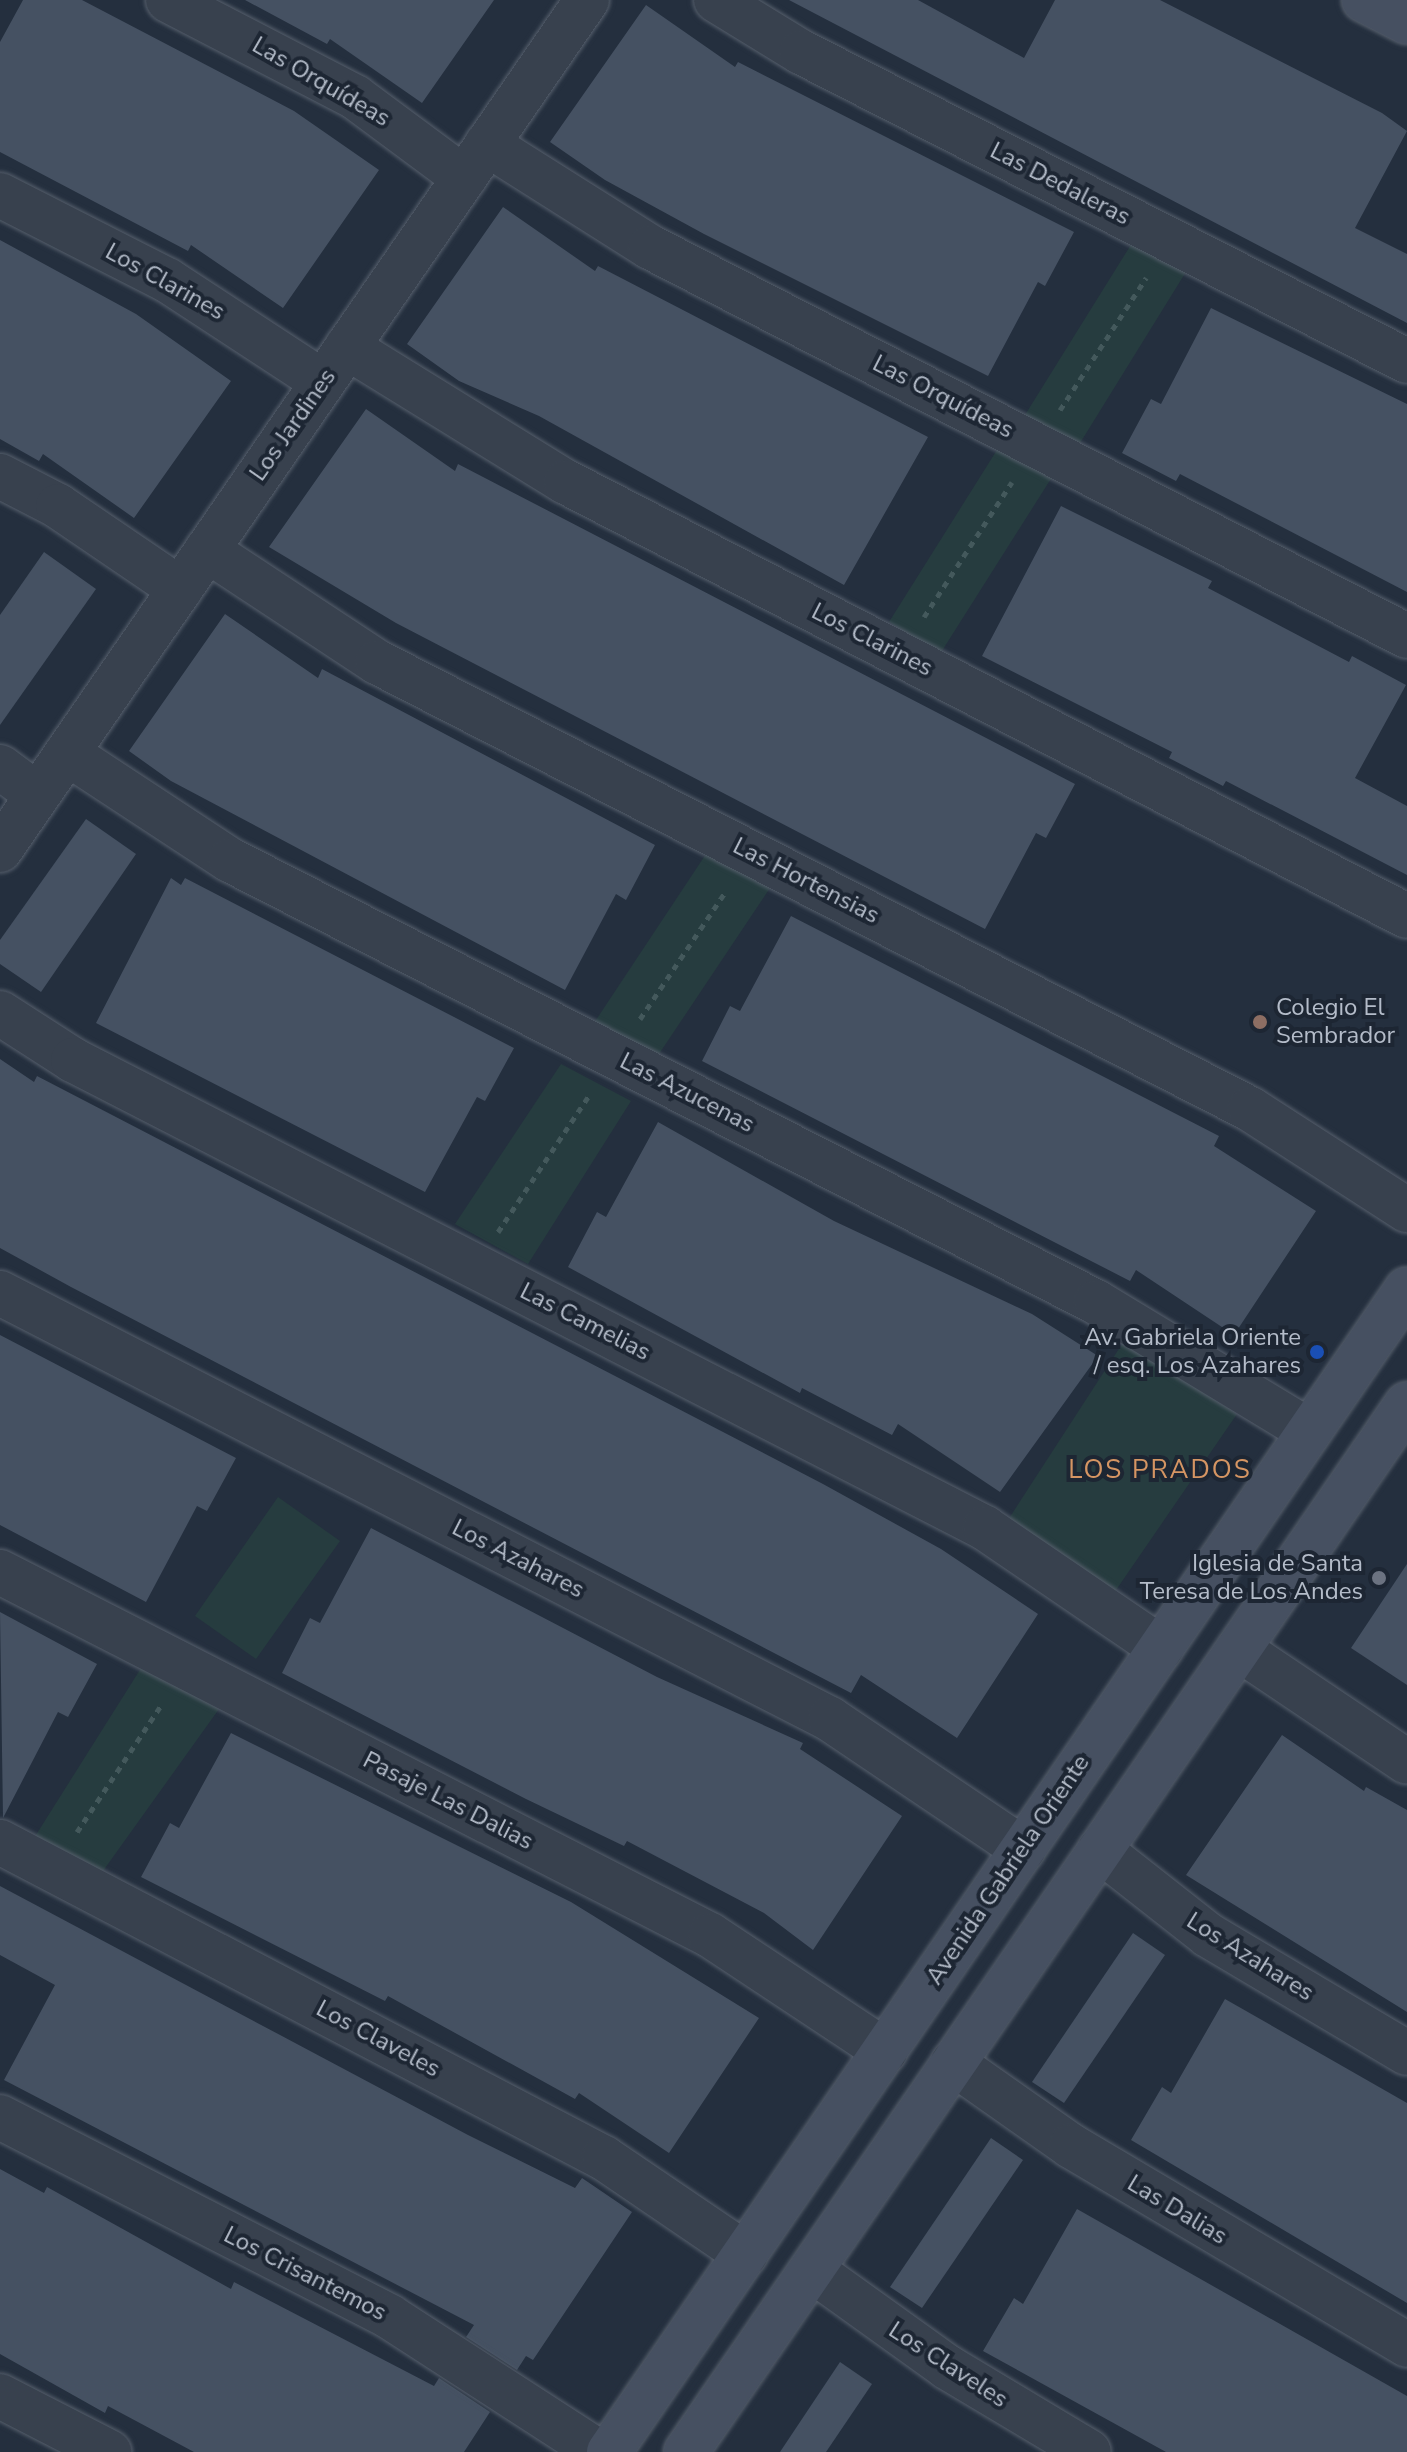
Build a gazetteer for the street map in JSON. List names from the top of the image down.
{
  "streets": {
    "main road": ["Avenida Gabriela Oriente"],
    "street": [
      "Las Orquídeas",
      "Las Dedaleras",
      "Los Clarines",
      "Los Jardines",
      "Las Hortensias",
      "Las Azucenas",
      "Las Camelias",
      "Los Azahares",
      "Pasaje Las Dalias",
      "Los Claveles",
      "Las Dalias",
      "Los Crisantemos"
    ]
  },
  "crossings": [
    ["Las Orquídeas", "Los Jardines"],
    ["Los Clarines", "Los Jardines"],
    ["Los Jardines", "Las Hortensias"],
    ["Los Jardines", "Las Azucenas"],
    ["Las Azucenas", "Avenida Gabriela Oriente"],
    ["Las Camelias", "Avenida Gabriela Oriente"],
    ["Los Azahares", "Avenida Gabriela Oriente"],
    ["Pasaje Las Dalias", "Avenida Gabriela Oriente"],
    ["Avenida Gabriela Oriente", "Los Claveles"]
  ],
  "districts": ["LOS PRADOS"],
  "places": ["Colegio El Sembrador", "Av. Gabriela Oriente / esq. Los Azahares", "Iglesia de Santa Teresa de Los Andes"]
}
